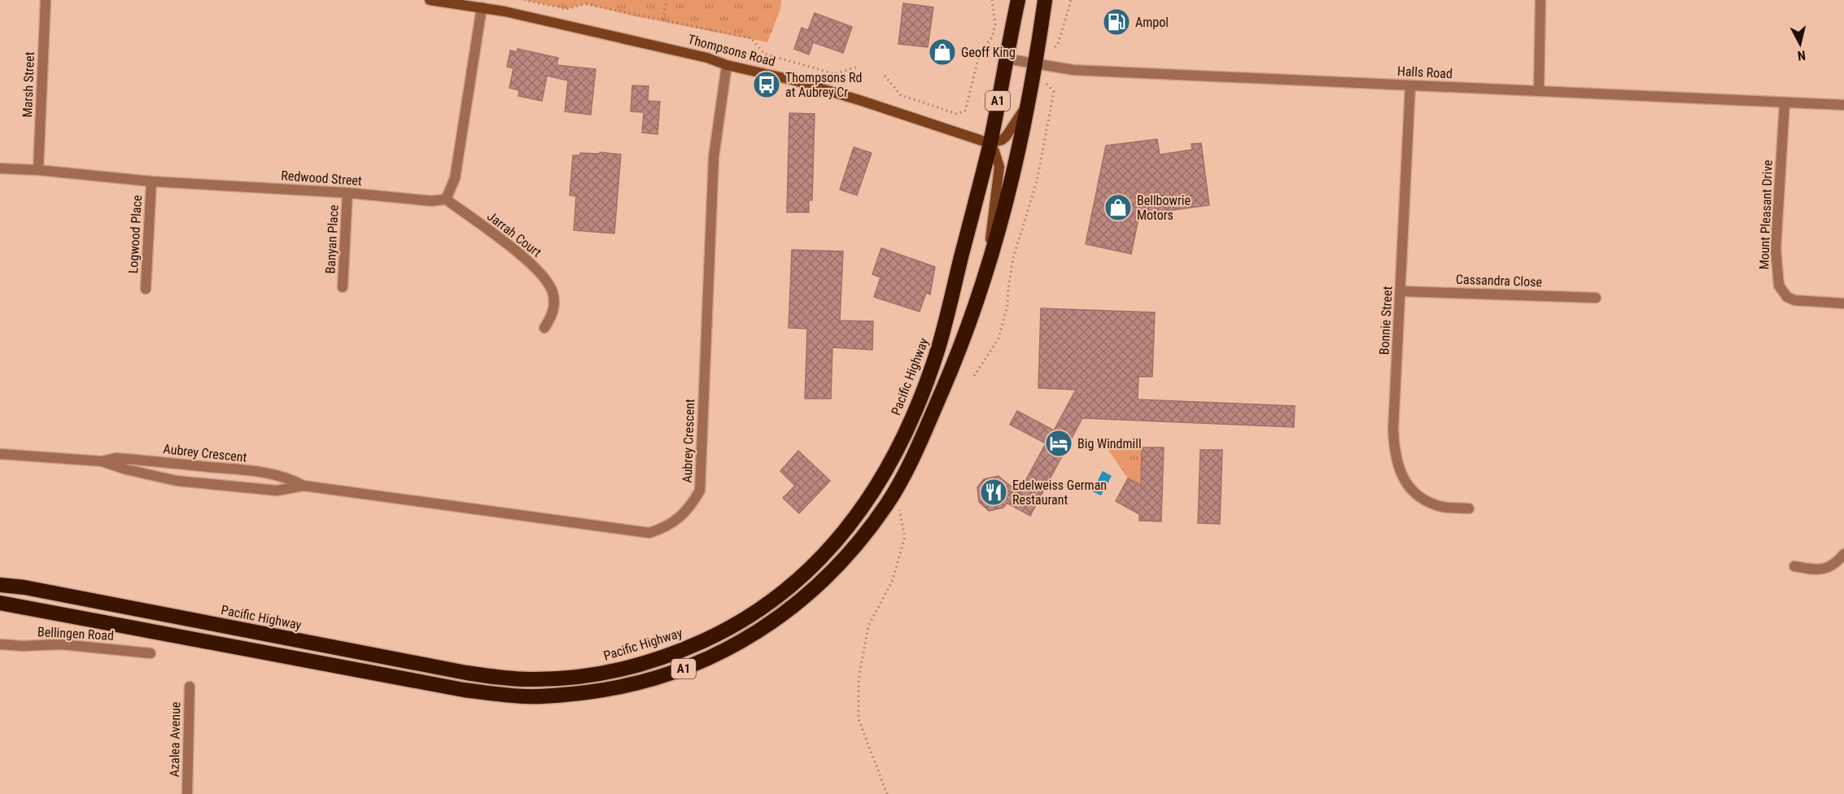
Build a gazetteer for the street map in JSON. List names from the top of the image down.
{
  "streets": {
    "highway": ["A1", "Pacific Highway"],
    "street": [
      "Thompsons Road",
      "Halls Road",
      "Marsh Street",
      "Redwood Street",
      "Mount Pleasant Drive",
      "Logwood Place",
      "Jarrah Court",
      "Banyan Place",
      "Cassandra Close",
      "Bonnie Street",
      "Aubrey Crescent",
      "Bellingen Road",
      "Azalea Avenue"
    ]
  },
  "crossings": [
    ["Thompsons Road", "Pacific Highway"],
    ["Thompsons Road", "Aubrey Crescent"],
    ["Halls Road", "A1"],
    ["Halls Road", "Mount Pleasant Drive"],
    ["Halls Road", "Bonnie Street"],
    ["Halls Road", "Pacific Highway"],
    ["Marsh Street", "Redwood Street"],
    ["Redwood Street", "Logwood Place"],
    ["Redwood Street", "Jarrah Court"],
    ["Redwood Street", "Banyan Place"],
    ["Cassandra Close", "Bonnie Street"]
  ],
  "places": {
    "fuel station": ["Ampol"],
    "shop": ["Geoff King", "Bellbowrie Motors"],
    "bus stop": ["Thompsons Rd at Aubrey Cr"],
    "hotel": ["Big Windmill"],
    "restaurant": ["Edelweiss German Restaurant"]
  },
  "north": "bottom"
}
